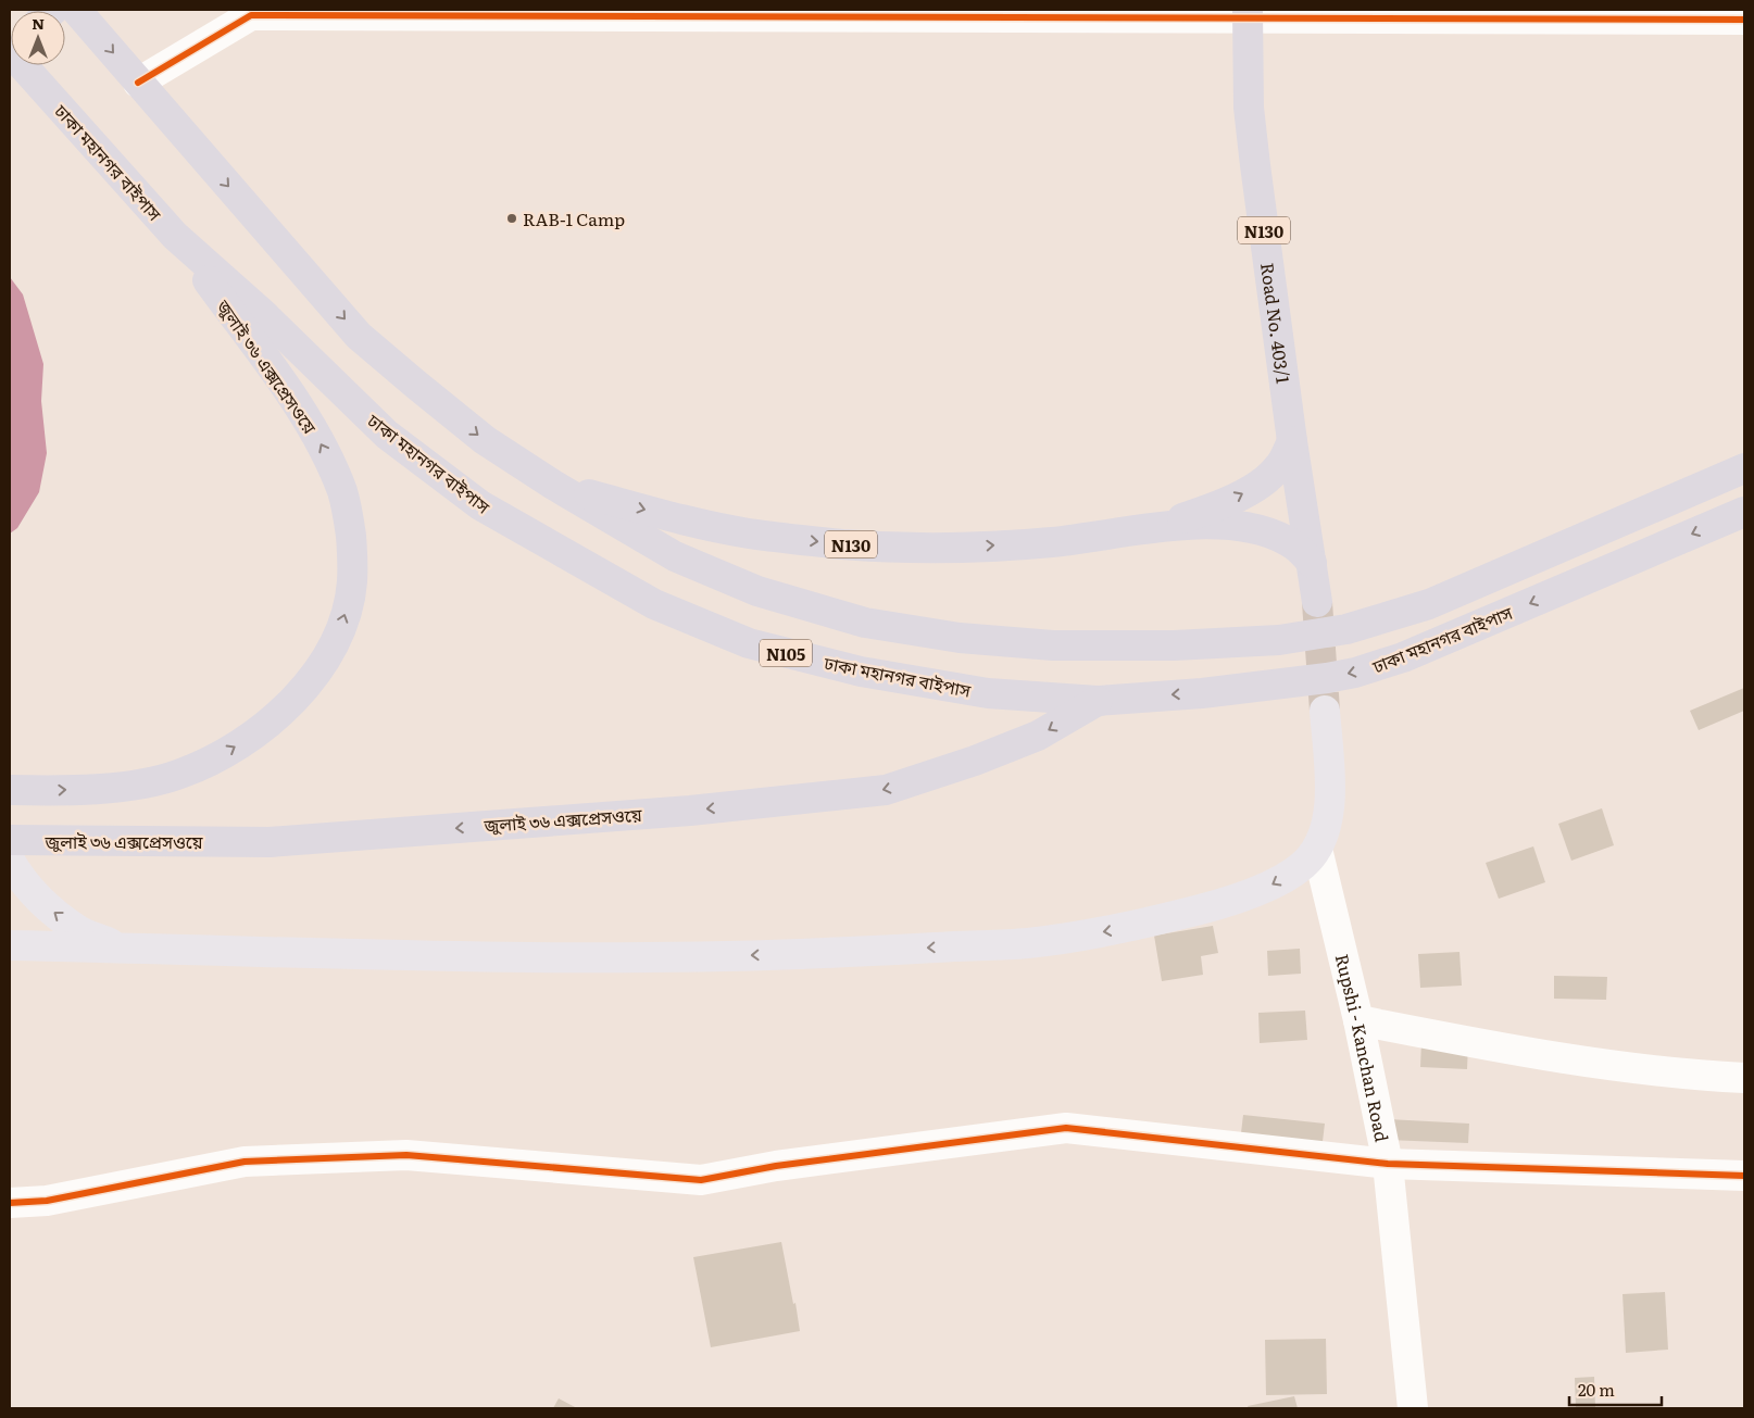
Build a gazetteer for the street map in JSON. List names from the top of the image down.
{
  "streets": {
    "highway": [
      "ঢাকা মহানগর বাইপাস",
      "N130",
      "Road No. 403/1",
      "জুলাই ৩৬ এক্সপ্রেসওয়ে",
      "N105"
    ],
    "street": ["Rupshi - Kanchan Road"]
  },
  "crossings": [
    ["ঢাকা মহানগর বাইপাস", "জুলাই ৩৬ এক্সপ্রেসওয়ে"],
    ["N130", "Road No. 403/1"]
  ],
  "places": ["RAB-1 Camp"],
  "scale_bar": "20 m",
  "north": "top"
}
